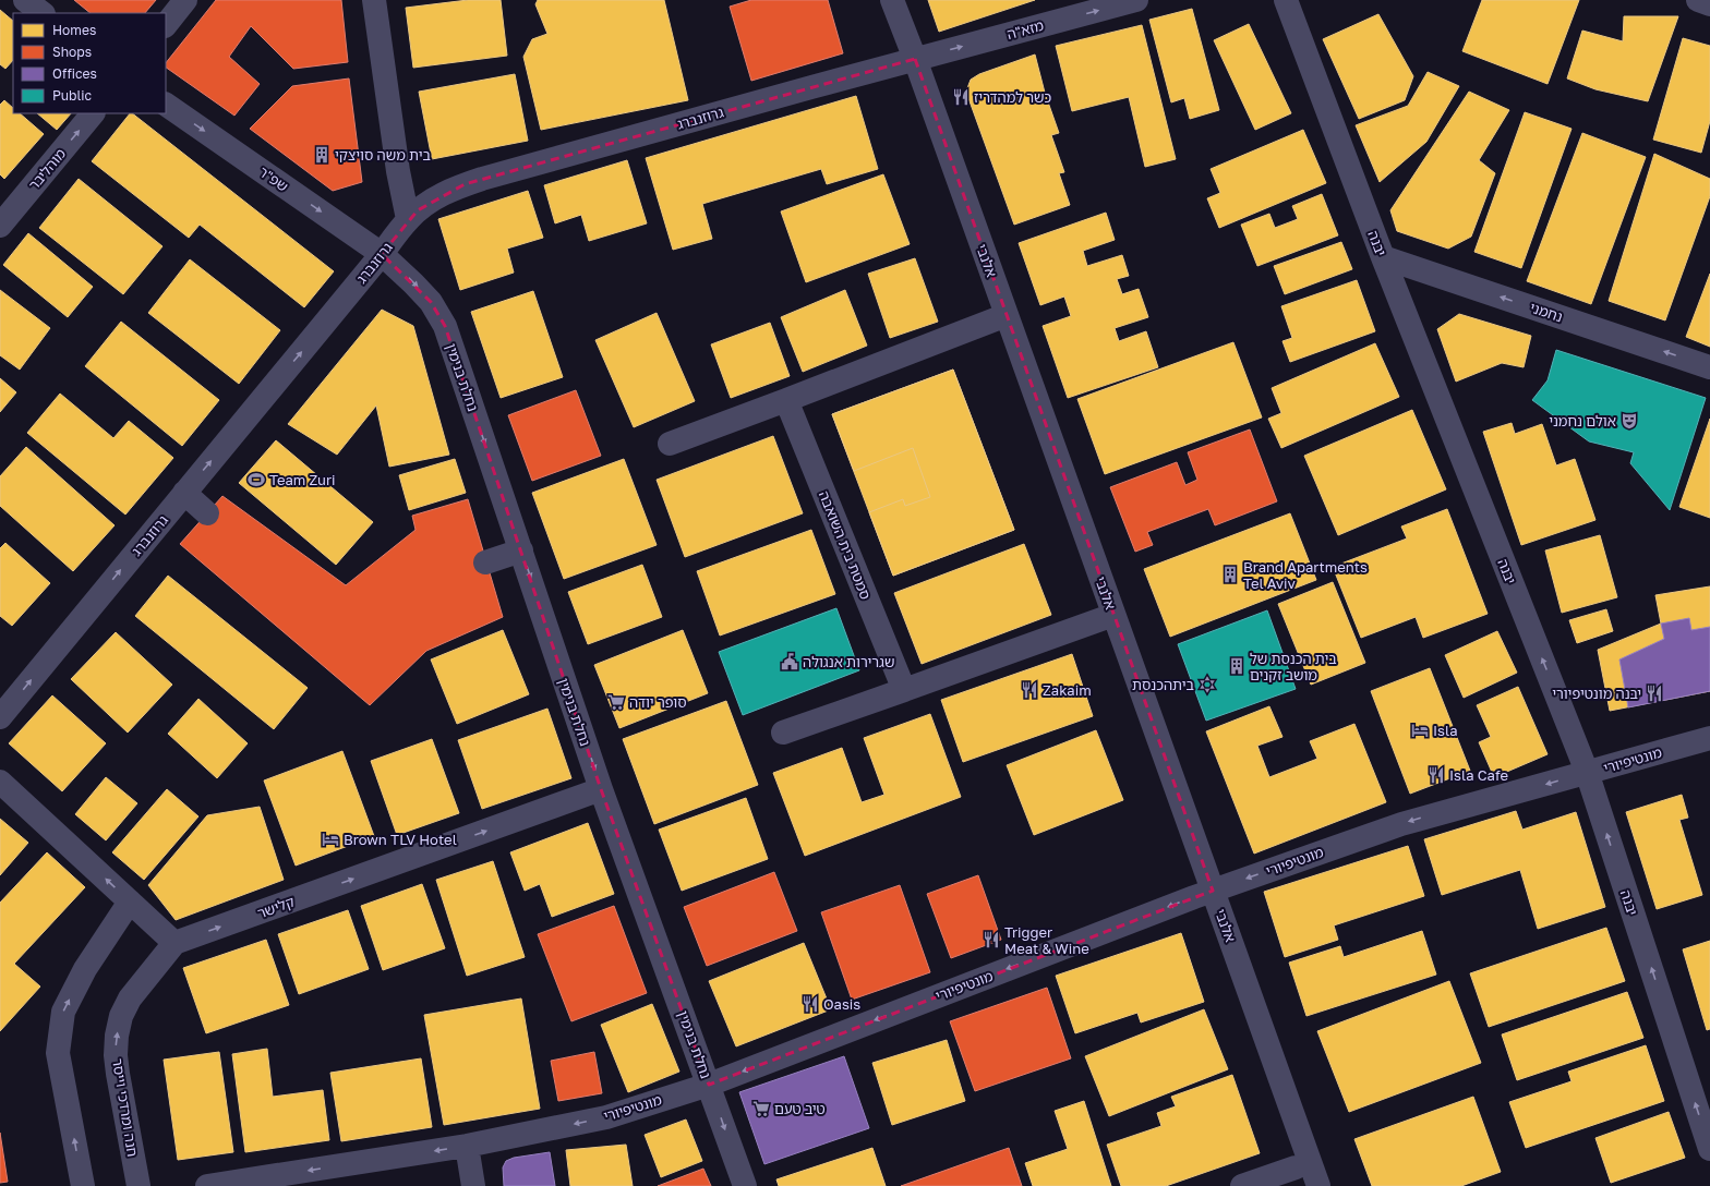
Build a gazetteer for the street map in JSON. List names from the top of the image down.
{
  "streets": {
    "street": [
      "מזא\"ה",
      "גרוזנברג",
      "מוהליבר",
      "שפ\"ר",
      "יבנה",
      "אלנבי",
      "נחמני",
      "נחלת בנימין",
      "סמטת בית השואבה",
      "מונטיפיורי",
      "קלישר",
      "חנה ומרדכי וייסר"
    ]
  },
  "crossings": [
    ["מזא\"ה", "גרוזנברג"],
    ["מזא\"ה", "אלנבי"],
    ["גרוזנברג", "שפ\"ר"],
    ["גרוזנברג", "אלנבי"],
    ["גרוזנברג", "נחלת בנימין"],
    ["שפ\"ר", "נחלת בנימין"],
    ["יבנה", "נחמני"],
    ["יבנה", "מונטיפיורי"],
    ["אלנבי", "מונטיפיורי"],
    ["נחלת בנימין", "מונטיפיורי"],
    ["נחלת בנימין", "קלישר"],
    ["קלישר", "חנה ומרדכי וייסר"]
  ],
  "one_way": [
    "מזא\"ה",
    "גרוזנברג",
    "מוהליבר",
    "שפ\"ר",
    "יבנה",
    "נחמני",
    "נחלת בנימין",
    "מונטיפיורי",
    "קלישר"
  ],
  "places": {
    "restaurant": [
      "כשר למהדריז",
      "Zakaim",
      "יבנה מונטיפיורי",
      "Isla Cafe",
      "Trigger Meat & Wine",
      "Oasis"
    ],
    "building": ["בית משה סויצקי", "Brand Apartments Tel Aviv", "בית הכנסת של מושב זקנים"],
    "theatre": ["אולם נחמני"],
    "sports": ["Team Zuri"],
    "public building": ["שגרירות אנגולה"],
    "synagogue": ["ביתהכנסת"],
    "supermarket": ["סופר יודה", "טיב טעם"],
    "hotel": ["Isla", "Brown TLV Hotel"]
  },
  "legend": [
    "Homes",
    "Shops",
    "Offices",
    "Public"
  ]
}
